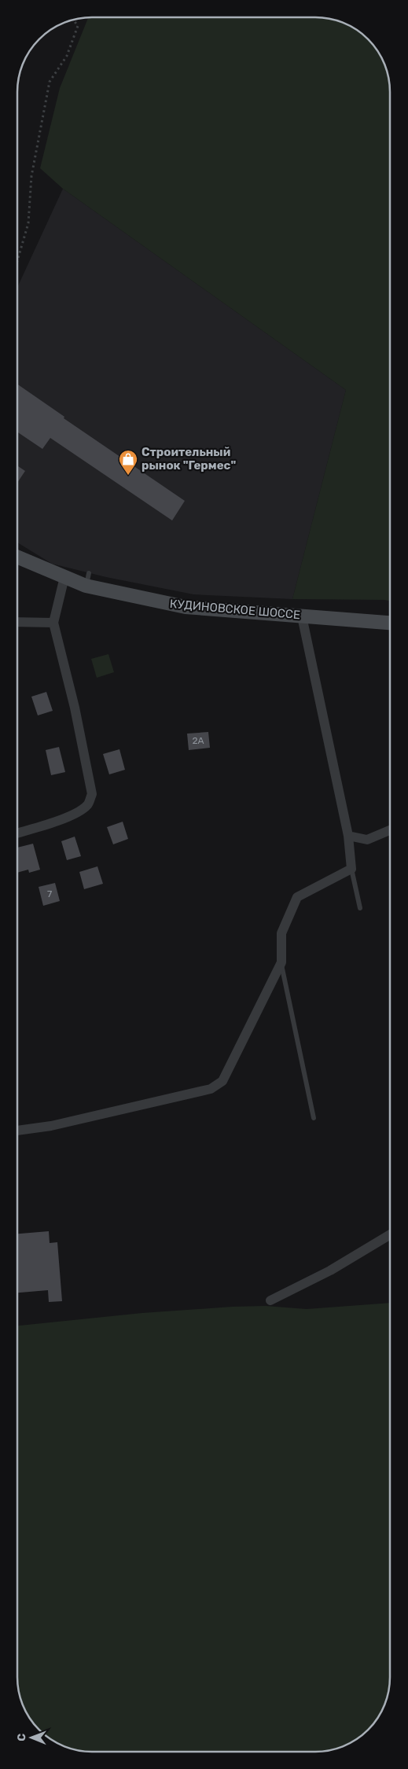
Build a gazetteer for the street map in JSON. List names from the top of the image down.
{
  "streets": {
    "main road": ["КУДИНОВСКОЕ ШОССЕ"]
  },
  "places": {
    "shop": ["Строительный рынок \"Гермес\""]
  },
  "house_numbers": ["2А", "7"],
  "north": "left"
}
